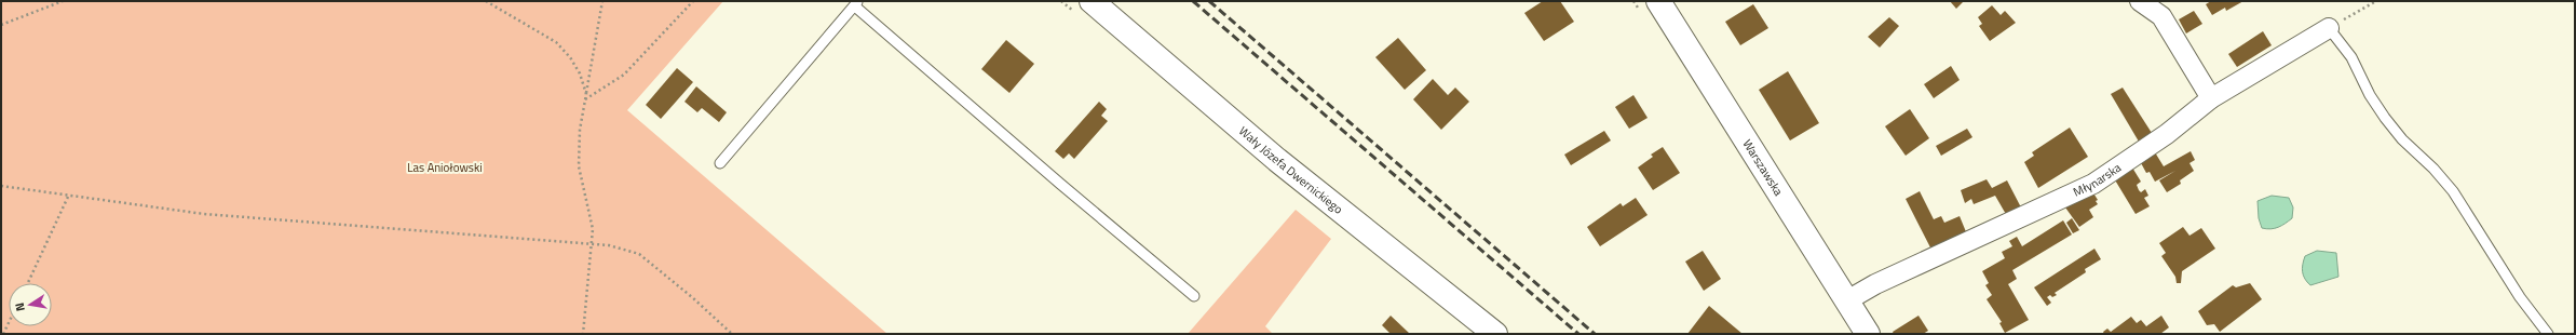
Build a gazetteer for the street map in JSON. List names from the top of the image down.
{
  "streets": {
    "street": ["Warszawska", "Wały Józefa Dwernickiego", "Młynarska"]
  },
  "crossings": [
    ["Warszawska", "Młynarska"]
  ],
  "parks": ["Las Aniołowski"],
  "north": "left"
}
